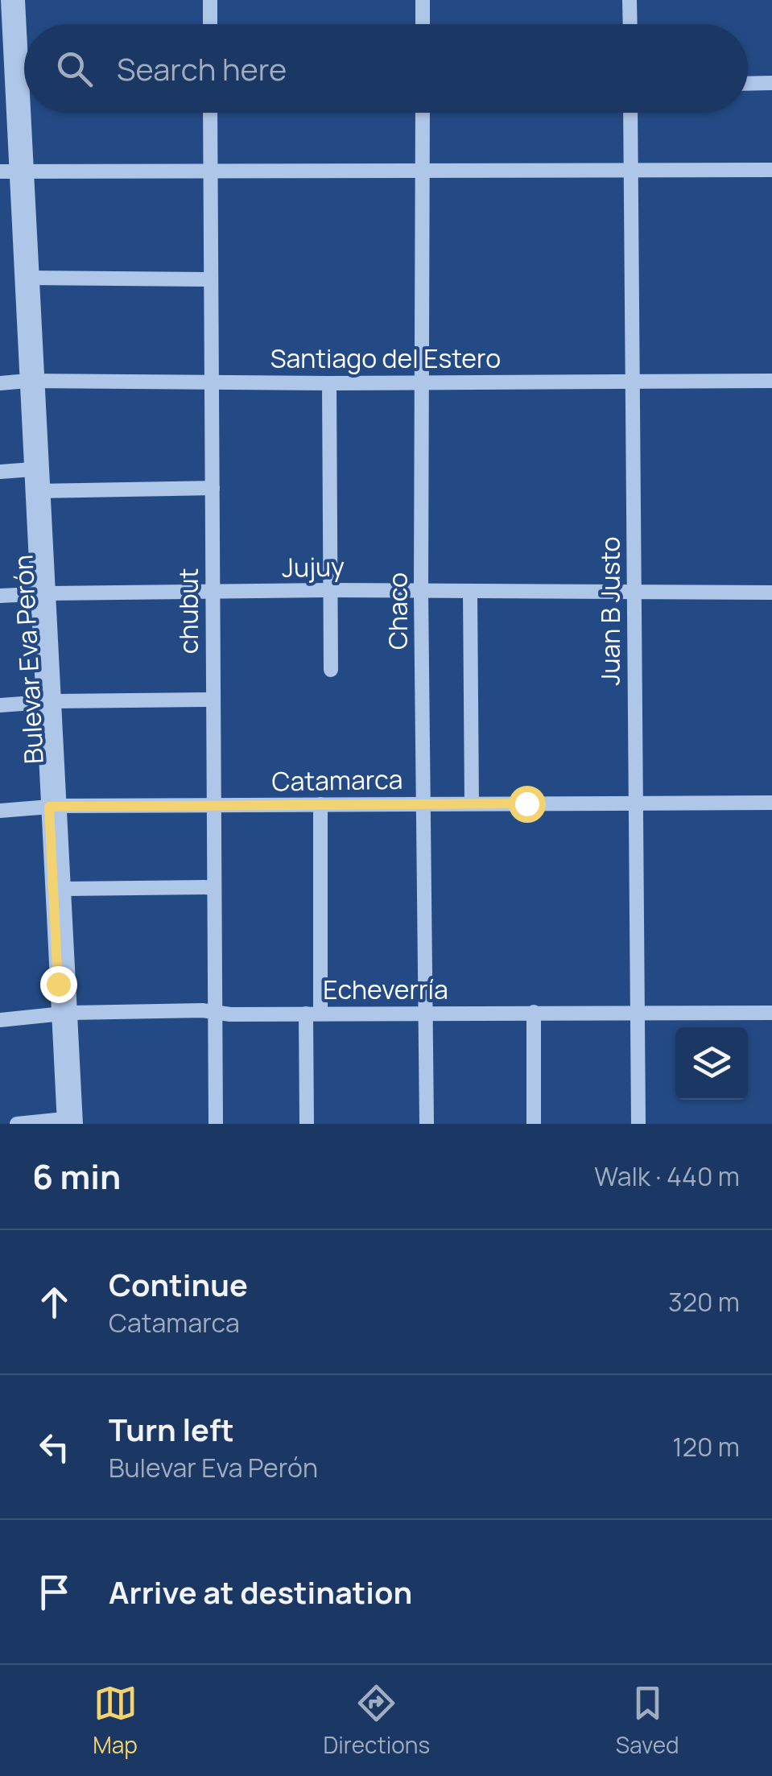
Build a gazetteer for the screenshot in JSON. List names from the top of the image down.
{
  "streets": {
    "street": [
      "Santiago del Estero",
      "Jujuy",
      "chubut",
      "Chaco",
      "Juan B Justo",
      "Bulevar Eva Perón",
      "Catamarca",
      "Echeverría"
    ]
  },
  "crossings": [
    ["Santiago del Estero", "chubut"],
    ["Santiago del Estero", "Chaco"],
    ["Santiago del Estero", "Juan B Justo"],
    ["Santiago del Estero", "Bulevar Eva Perón"],
    ["Jujuy", "chubut"],
    ["Jujuy", "Chaco"],
    ["Jujuy", "Juan B Justo"],
    ["Jujuy", "Bulevar Eva Perón"],
    ["chubut", "Catamarca"],
    ["chubut", "Echeverría"],
    ["Chaco", "Catamarca"],
    ["Chaco", "Echeverría"],
    ["Juan B Justo", "Catamarca"],
    ["Juan B Justo", "Echeverría"],
    ["Bulevar Eva Perón", "Catamarca"],
    ["Bulevar Eva Perón", "Echeverría"]
  ],
  "page": {
    "search": "Search here",
    "heading": ["6 min", "Walk · 440 m"],
    "list": [
      ["Continue", "Catamarca", "320 m"],
      ["Turn left", "Bulevar Eva Perón", "120 m"],
      "Arrive at destination"
    ],
    "nav": ["Map", "Directions", "Saved"]
  }
}
